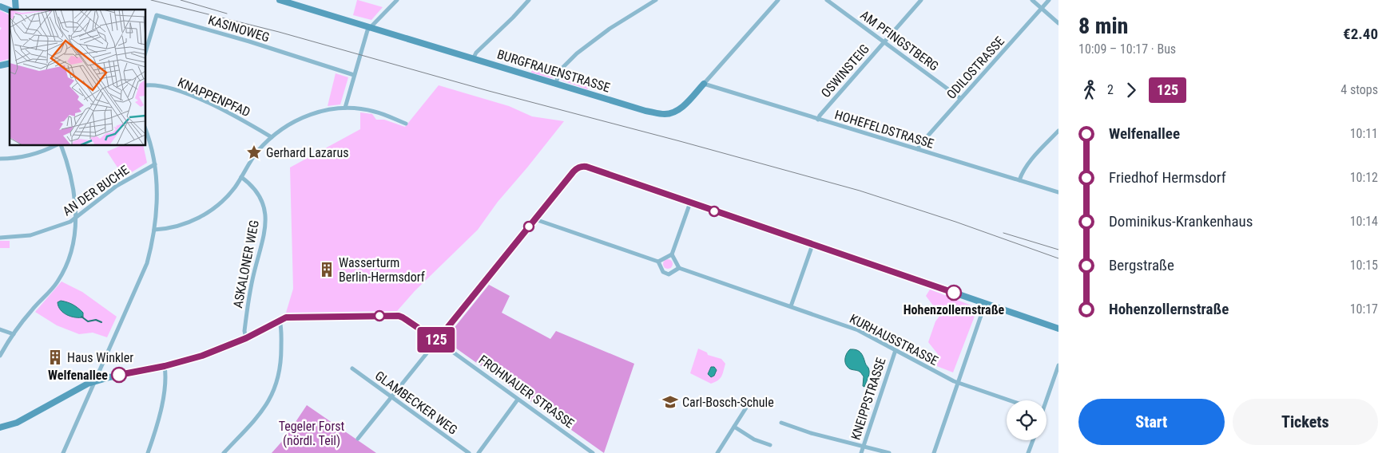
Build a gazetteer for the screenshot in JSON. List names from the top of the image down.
{
  "streets": {
    "street": [
      "KASINOWEG",
      "AM PFINGSTBERG",
      "ODILOSTRASSE",
      "BURGFRAUENSTRASSE",
      "OSWINSTEIG",
      "KNAPPENPFAD",
      "HOHEFELDSTRASSE",
      "AN DER BUCHE",
      "ASKALONER WEG",
      "KURHAUSSTRASSE",
      "FROHNAUER STRASSE",
      "KNEIPPSTRASSE",
      "GLAMBECKER WEG"
    ]
  },
  "crossings": [
    ["AM PFINGSTBERG", "ODILOSTRASSE"],
    ["AM PFINGSTBERG", "OSWINSTEIG"],
    ["ODILOSTRASSE", "HOHEFELDSTRASSE"],
    ["BURGFRAUENSTRASSE", "HOHEFELDSTRASSE"],
    ["OSWINSTEIG", "HOHEFELDSTRASSE"],
    ["ASKALONER WEG", "FROHNAUER STRASSE"],
    ["KURHAUSSTRASSE", "KNEIPPSTRASSE"]
  ],
  "parks": ["Tegeler Forst (nördl. Teil)"],
  "places": {
    "place": ["Gerhard Lazarus"],
    "building": ["Wasserturm Berlin-Hermsdorf", "Haus Winkler"],
    "other": ["Hohenzollernstraße", "Welfenallee"],
    "school or university": ["Carl-Bosch-Schule"]
  },
  "lines": ["bus line 125"],
  "page": {
    "on_map": "125",
    "heading": ["8 min", "10:09 – 10:17 · Bus", "€2.40"],
    "legs": ["2", "125", "4 stops"],
    "list": [
      {
        "name": "Welfenallee",
        "value": "10:11"
      },
      {
        "name": "Friedhof Hermsdorf",
        "value": "10:12"
      },
      {
        "name": "Dominikus-Krankenhaus",
        "value": "10:14"
      },
      {
        "name": "Bergstraße",
        "value": "10:15"
      },
      {
        "name": "Hohenzollernstraße",
        "value": "10:17"
      }
    ],
    "buttons": ["Start", "Tickets"]
  }
}
